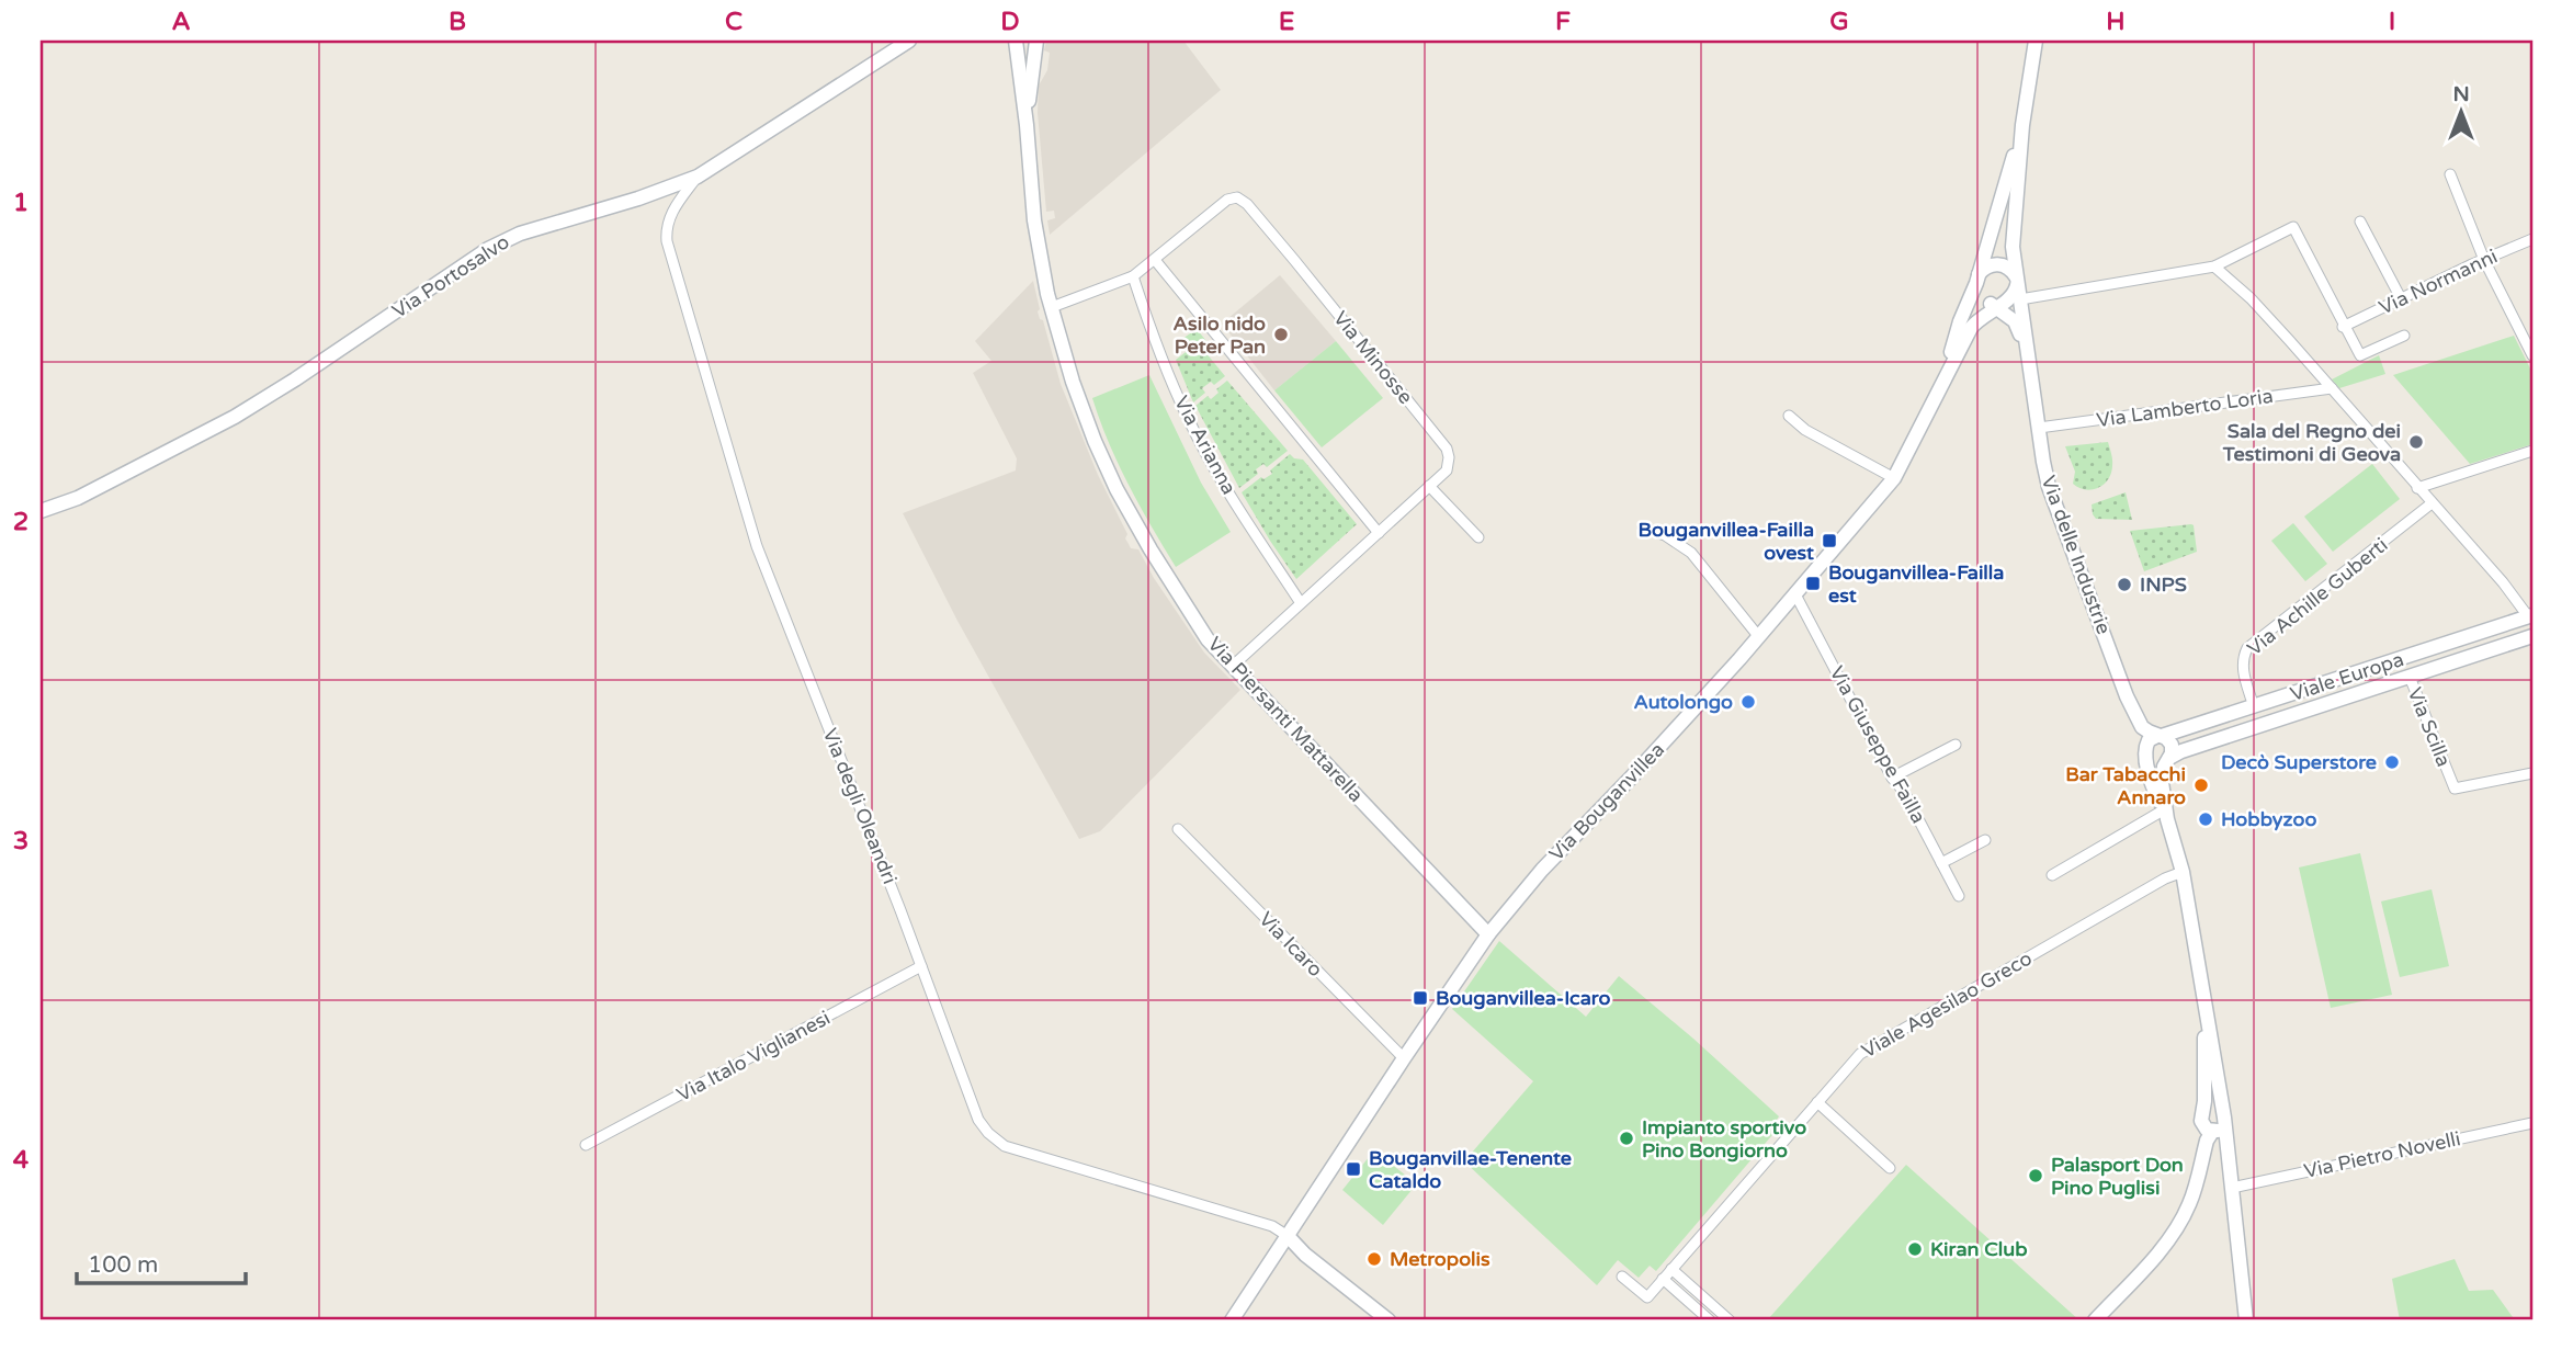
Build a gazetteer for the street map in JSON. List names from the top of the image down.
{
  "streets": {
    "main road": [
      "Via Portosalvo",
      "Via delle Industrie",
      "Viale Europa",
      "Via Piersanti Mattarella",
      "Via Bouganvillea"
    ],
    "street": [
      "Via Normanni",
      "Via Minosse",
      "Via Lamberto Loria",
      "Via Arianna",
      "Via Achille Guberti",
      "Via Scilla",
      "Via Giuseppe Failla",
      "Via degli Oleandri",
      "Via Icaro",
      "Viale Agesilao Greco",
      "Via Italo Viglianesi",
      "Via Pietro Novelli"
    ]
  },
  "crossings": [
    ["Via Portosalvo", "Via degli Oleandri"],
    ["Via Minosse", "Via Arianna"],
    ["Via Minosse", "Via Piersanti Mattarella"],
    ["Via Lamberto Loria", "Via delle Industrie"],
    ["Via Achille Guberti", "Viale Europa"],
    ["Viale Europa", "Via Scilla"],
    ["Via Piersanti Mattarella", "Via Bouganvillea"],
    ["Via Giuseppe Failla", "Via Bouganvillea"],
    ["Via Bouganvillea", "Via degli Oleandri"],
    ["Via Bouganvillea", "Via Icaro"],
    ["Via degli Oleandri", "Via Italo Viglianesi"]
  ],
  "places": {
    "other": [
      "Asilo nido Peter Pan",
      "Sala del Regno dei Testimoni di Geova",
      "INPS",
      "Autolongo",
      "Decò Superstore",
      "Bar Tabacchi Annaro",
      "Hobbyzoo",
      "Impianto sportivo Pino Bongiorno",
      "Palasport Don Pino Puglisi",
      "Kiran Club",
      "Metropolis"
    ],
    "transit": [
      "Bouganvillea-Failla ovest",
      "Bouganvillea-Failla est",
      "Bouganvillea-Icaro",
      "Bouganvillae-Tenente Cataldo"
    ]
  },
  "scale_bar": "100 m",
  "north": "top",
  "grid": {
    "columns": [
      "A",
      "B",
      "C",
      "D",
      "E",
      "F",
      "G",
      "H",
      "I"
    ],
    "rows": [
      "1",
      "2",
      "3",
      "4"
    ]
  }
}
